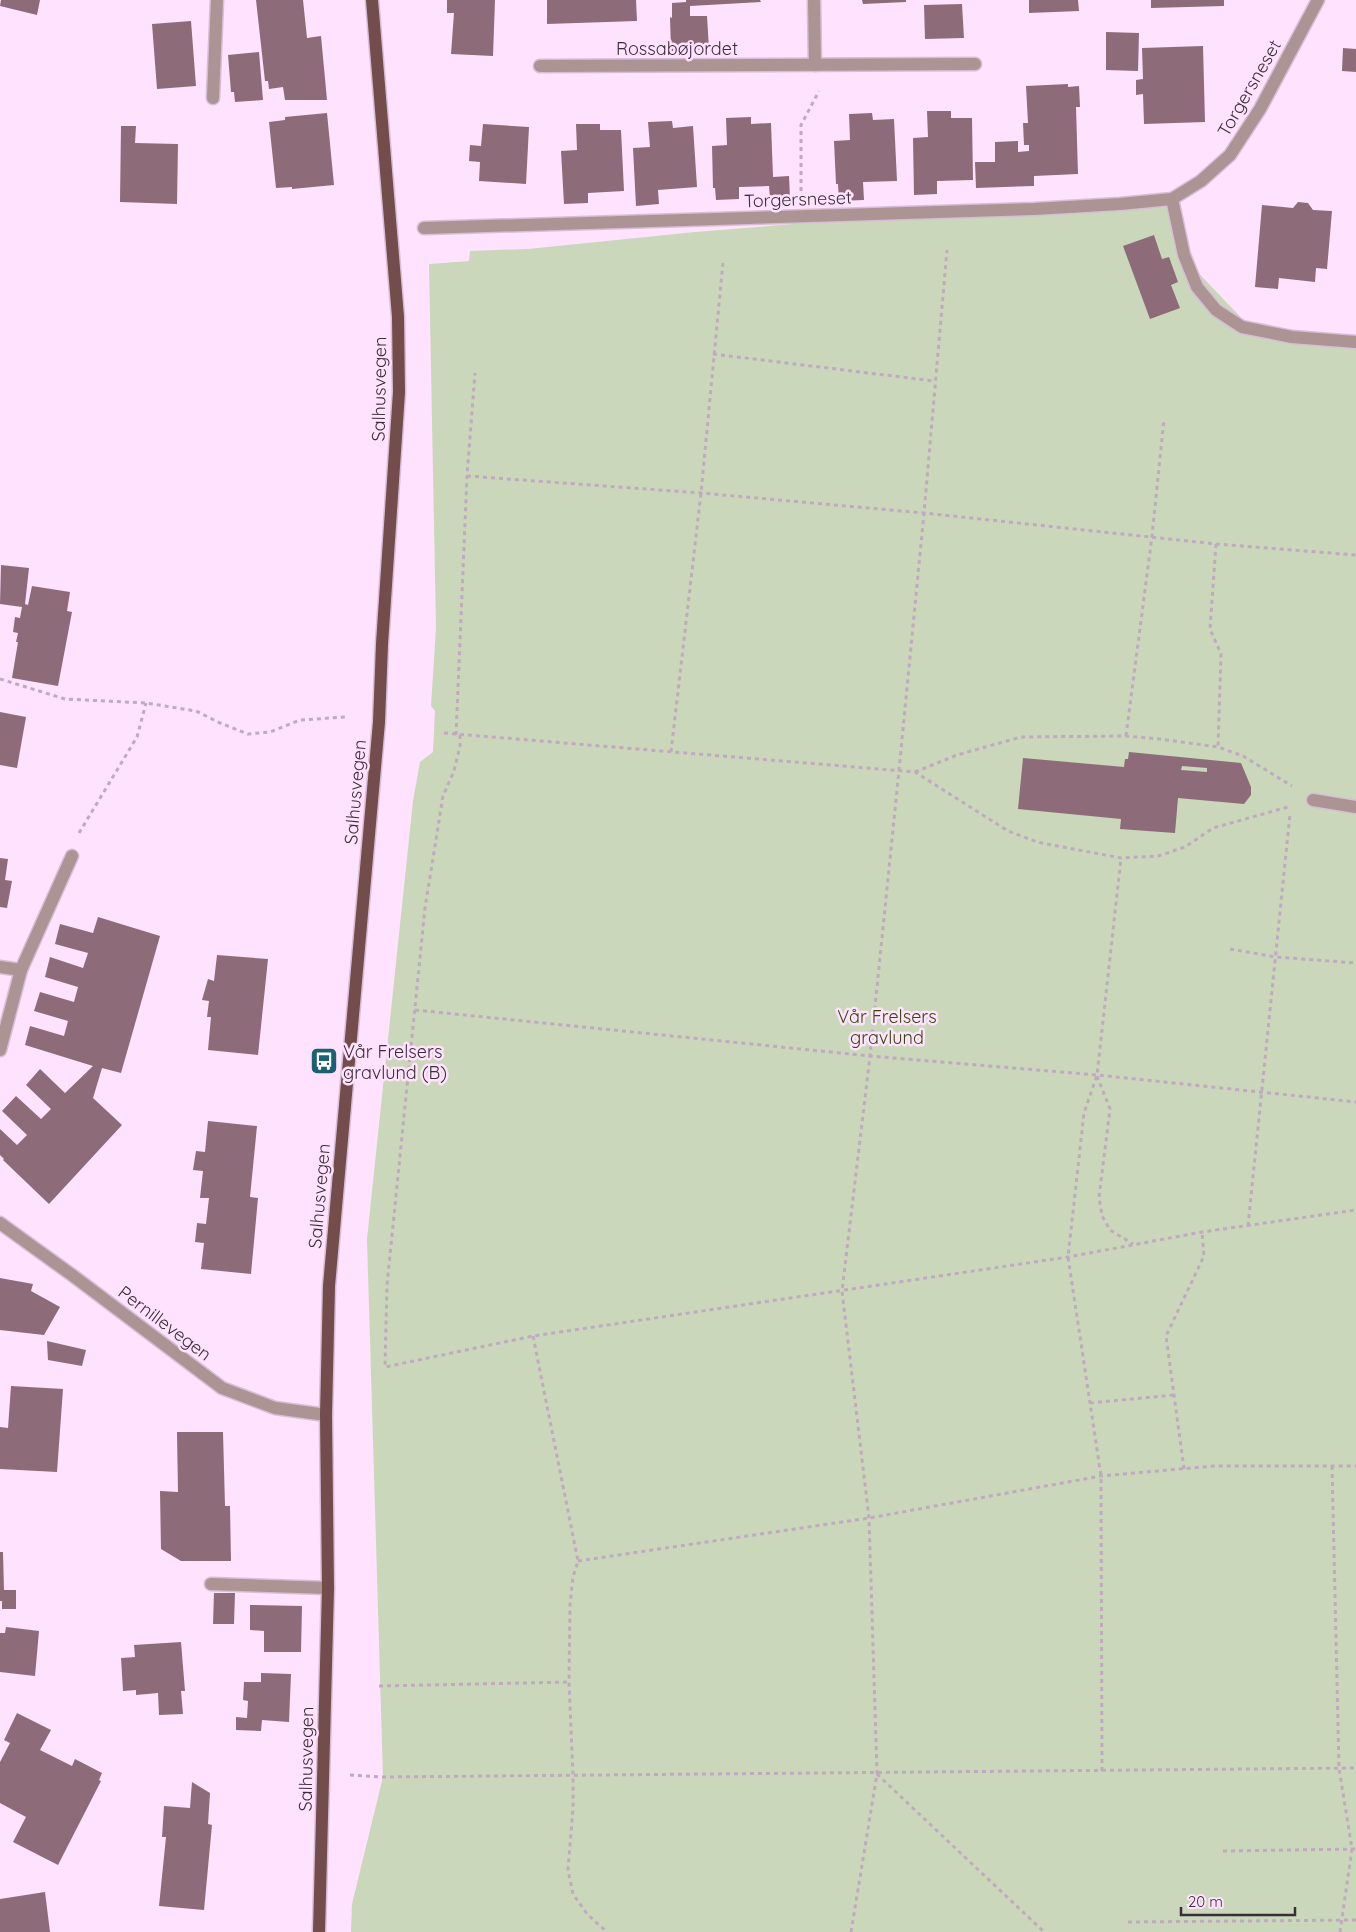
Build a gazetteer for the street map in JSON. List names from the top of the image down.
{
  "streets": {
    "main road": ["Salhusvegen"],
    "street": ["Rossabøjordet", "Torgersneset", "Pernillevegen"]
  },
  "crossings": [
    ["Salhusvegen", "Pernillevegen"]
  ],
  "parks": ["Vår Frelsers gravlund"],
  "places": {
    "bus stop": ["Vår Frelsers gravlund (B)"]
  },
  "scale_bar": "20 m"
}
